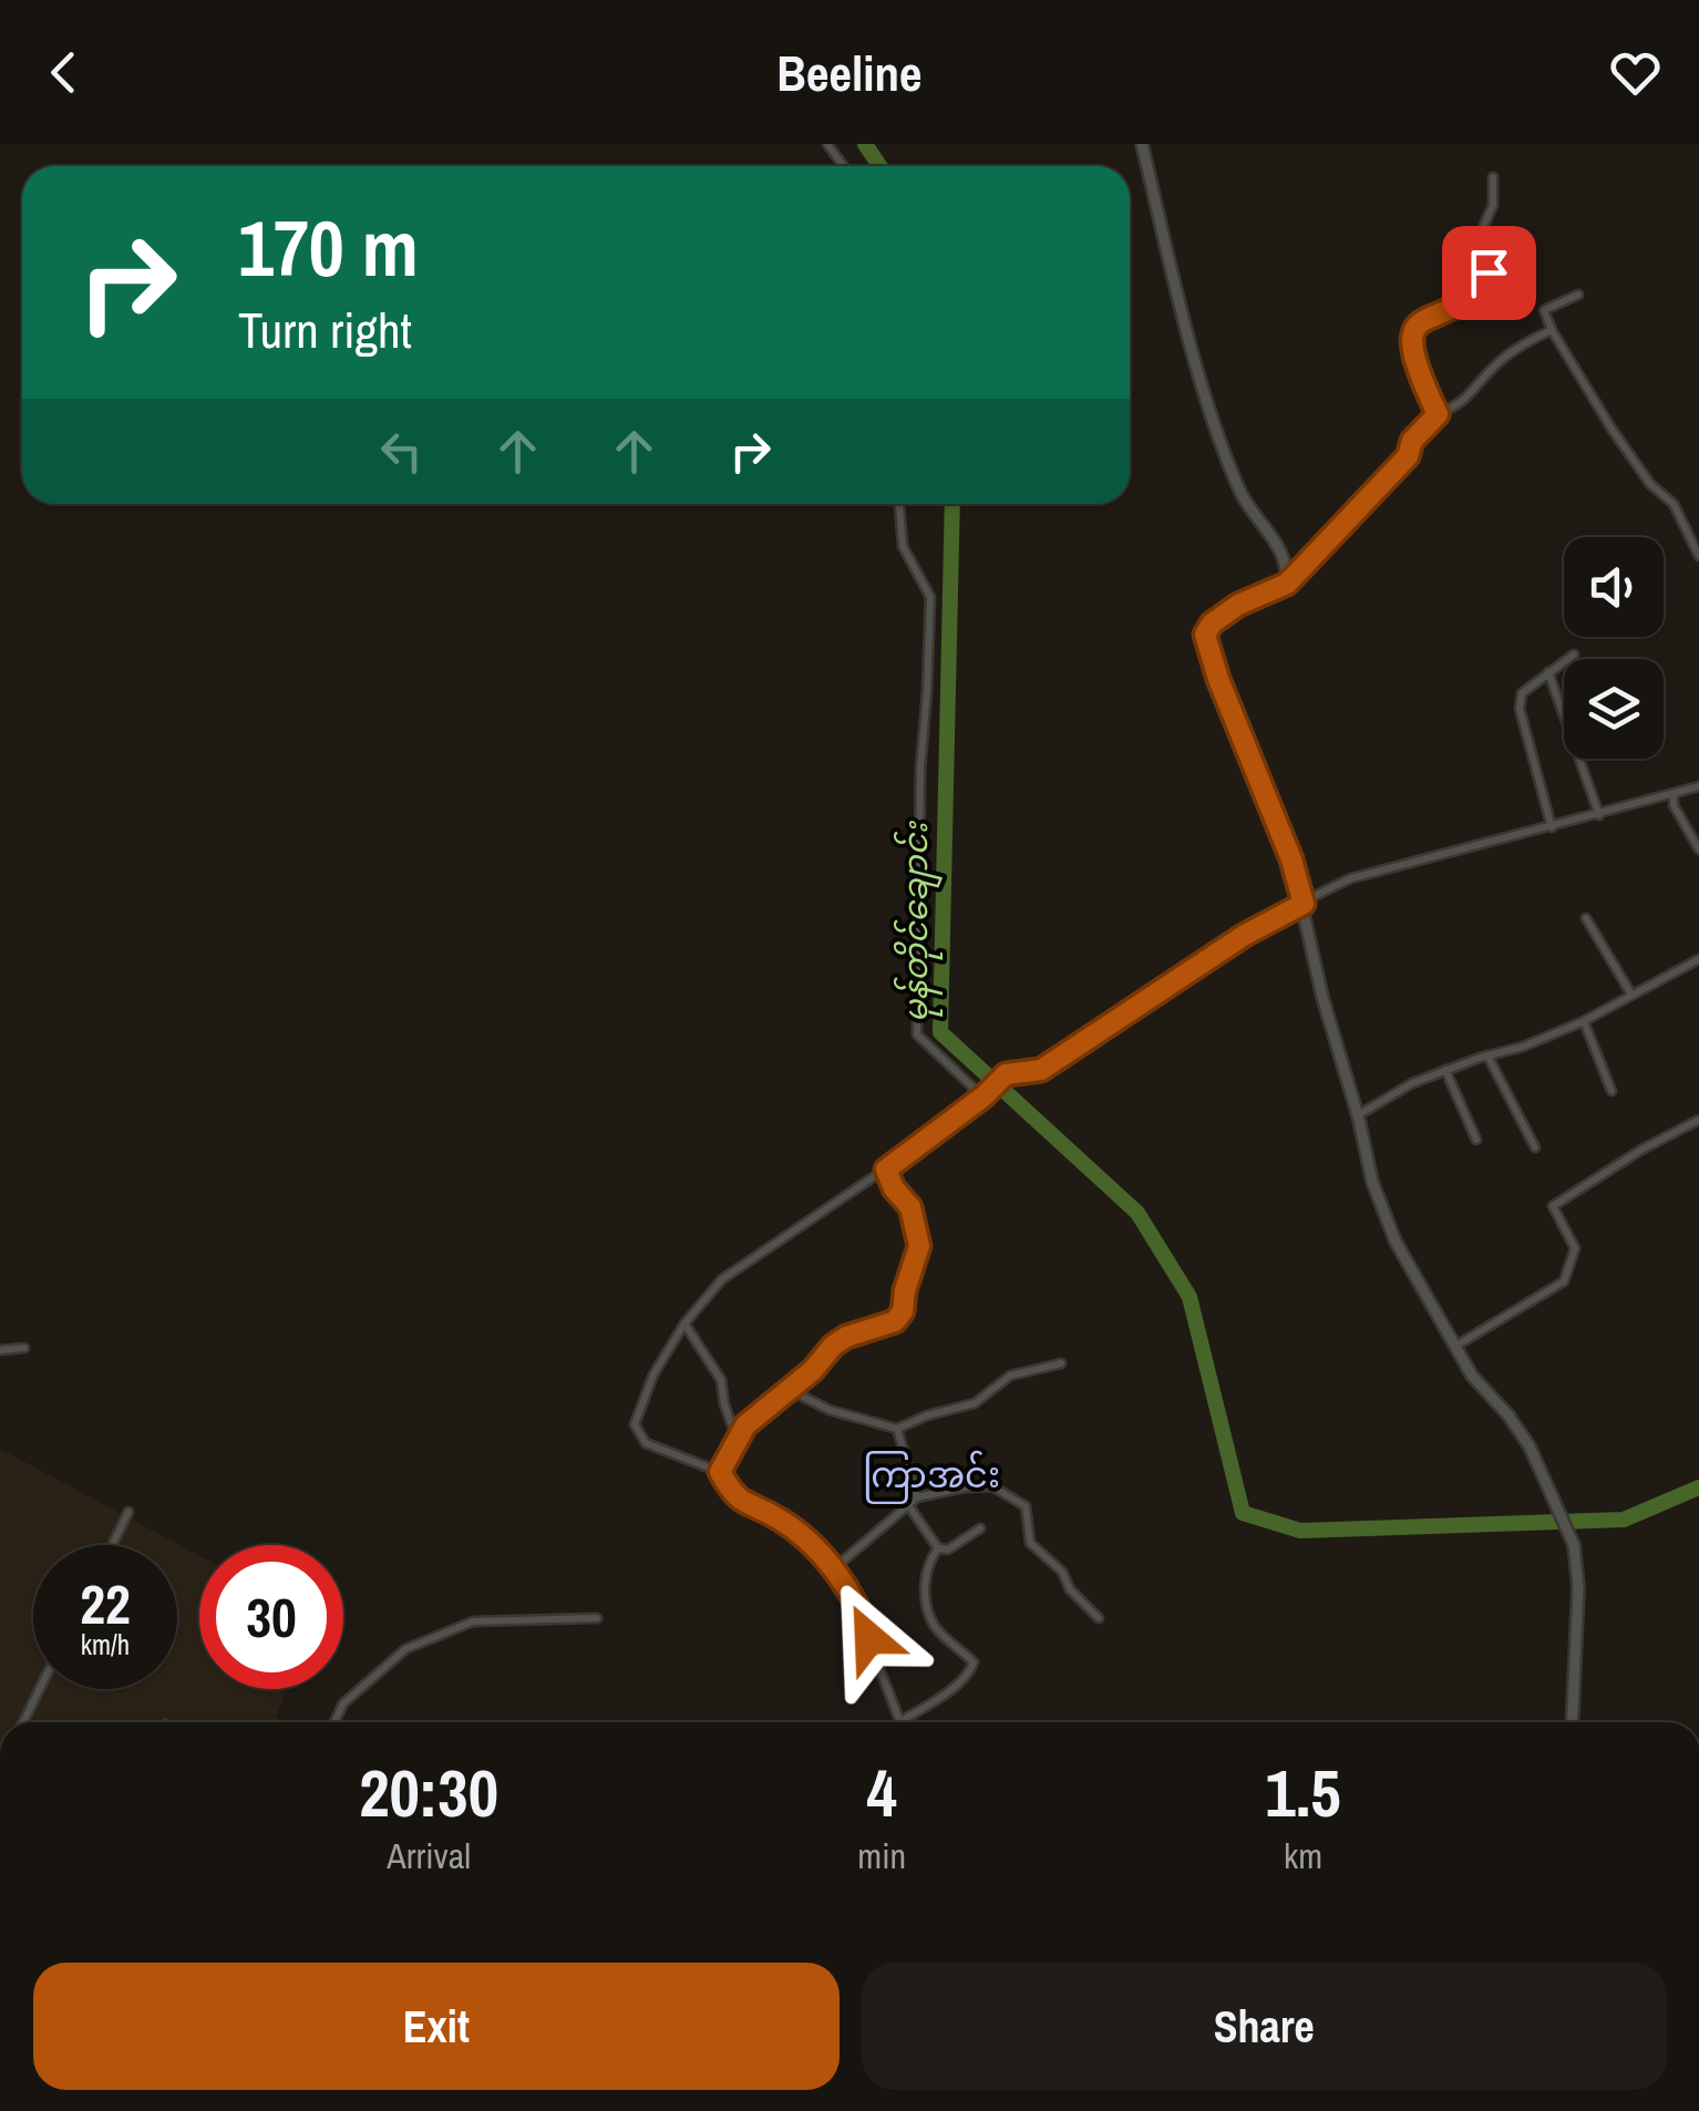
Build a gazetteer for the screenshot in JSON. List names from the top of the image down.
{
  "districts": ["ကြာအင်း"],
  "water": ["မုန်တိုင်ချောင်း"],
  "page": {
    "header": "Beeline",
    "turn": ["170 m", "Turn right"],
    "speed": "22 km/h",
    "limit": "30",
    "eta": [
      "20:30",
      "Arrival",
      "4",
      "min",
      "1.5",
      "km"
    ],
    "buttons": ["Exit", "Share"]
  }
}
